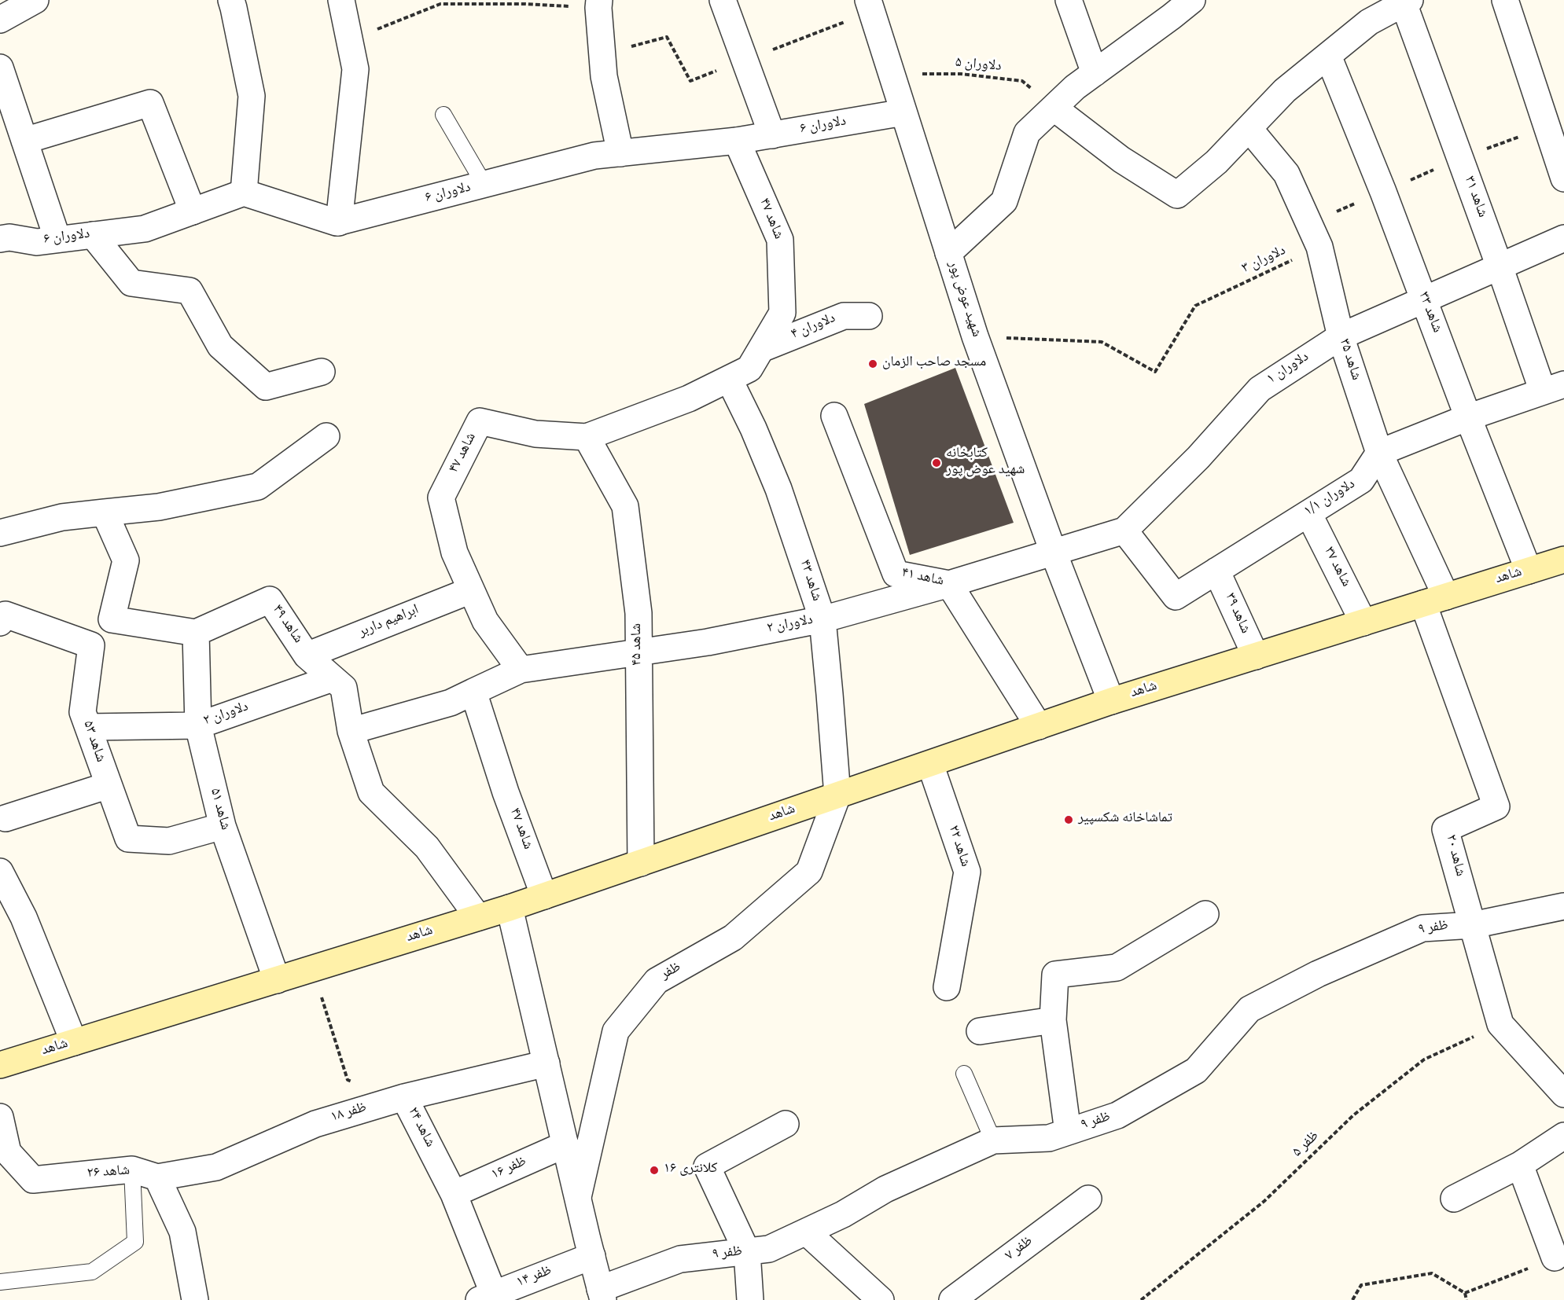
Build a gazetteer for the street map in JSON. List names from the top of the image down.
{
  "streets": {
    "main road": ["شاهد"],
    "street": [
      "دلاوران ۶",
      "شاهد ۳۱",
      "شاهد ۴۷",
      "شهید عوض پور",
      "شاهد ۳۳",
      "دلاوران ۴",
      "شاهد ۳۵",
      "دلاوران ۱",
      "دلاوران ۱/۱",
      "شاهد ۳۷",
      "شاهد ۴۱",
      "شاهد ۴۳",
      "شاهد ۳۹",
      "ابراهیم داربر",
      "شاهد ۴۹",
      "دلاوران ۲",
      "شاهد ۴۵",
      "شاهد ۵۳",
      "شاهد ۵۱",
      "شاهد ۲۲",
      "شاهد ۲۰",
      "ظفر ۹",
      "ظفر",
      "ظفر ۱۸",
      "شاهد ۲۴",
      "ظفر ۱۶",
      "شاهد ۲۶",
      "ظفر ۷",
      "ظفر ۱۴"
    ],
    "path": ["دلاوران ۵", "دلاوران ۳", "ظفر ۵"]
  },
  "crossings": [
    ["دلاوران ۵", "شهید عوض پور"],
    ["دلاوران ۶", "شاهد ۴۷"],
    ["دلاوران ۶", "شهید عوض پور"],
    ["شاهد ۳۱", "دلاوران ۱"],
    ["شاهد ۴۷", "دلاوران ۴"],
    ["شاهد ۴۷", "شاهد"],
    ["شاهد ۴۷", "شاهد ۴۳"],
    ["شاهد ۴۷", "ابراهیم داربر"],
    ["شاهد ۴۷", "دلاوران ۲"],
    ["شاهد ۴۷", "شاهد ۴۵"],
    ["دلاوران ۳", "شهید عوض پور"],
    ["دلاوران ۳", "شاهد ۳۵"],
    ["شهید عوض پور", "دلاوران ۱"],
    ["شهید عوض پور", "شاهد"],
    ["شهید عوض پور", "دلاوران ۲"],
    ["شاهد ۳۳", "دلاوران ۱"],
    ["شاهد ۳۳", "شاهد"],
    ["شاهد ۳۵", "دلاوران ۱"],
    ["شاهد ۳۵", "دلاوران ۱/۱"],
    ["شاهد ۳۵", "شاهد"],
    ["شاهد ۳۵", "شاهد ۲۰"],
    ["دلاوران ۱", "دلاوران ۱/۱"],
    ["دلاوران ۱", "دلاوران ۲"],
    ["دلاوران ۱/۱", "شاهد ۳۷"],
    ["دلاوران ۱/۱", "شاهد ۳۹"],
    ["شاهد ۳۷", "شاهد"],
    ["شاهد", "شاهد ۴۱"],
    ["شاهد", "شاهد ۴۳"],
    ["شاهد", "شاهد ۳۹"],
    ["شاهد", "شاهد ۴۹"],
    ["شاهد", "شاهد ۴۵"],
    ["شاهد", "شاهد ۵۱"],
    ["شاهد", "شاهد ۲۲"],
    ["شاهد", "شاهد ۲۰"],
    ["شاهد", "ظفر"],
    ["شاهد ۴۱", "دلاوران ۲"],
    ["شاهد ۴۳", "دلاوران ۲"],
    ["شاهد ۴۳", "ظفر"],
    ["ابراهیم داربر", "شاهد ۴۹"],
    ["شاهد ۴۹", "دلاوران ۲"],
    ["شاهد ۴۹", "شاهد ۵۱"],
    ["دلاوران ۲", "شاهد ۴۵"],
    ["دلاوران ۲", "شاهد ۵۳"],
    ["دلاوران ۲", "شاهد ۵۱"],
    ["شاهد ۵۳", "شاهد ۵۱"],
    ["شاهد ۲۰", "ظفر ۹"],
    ["شاهد ۲۰", "ظفر ۵"],
    ["ظفر ۹", "ظفر"],
    ["ظفر", "ظفر ۱۸"],
    ["ظفر", "ظفر ۱۶"],
    ["ظفر", "ظفر ۱۴"],
    ["ظفر ۱۸", "شاهد ۲۴"],
    ["ظفر ۱۸", "شاهد ۲۶"],
    ["شاهد ۲۴", "ظفر ۱۶"],
    ["شاهد ۲۴", "ظفر ۱۴"]
  ],
  "places": [
    "مسجد صاحب الزمان",
    "کتابخانه شهید عوض پور",
    "تماشاخانه شکسپیر",
    "کلانتری ۱۶"
  ]
}
